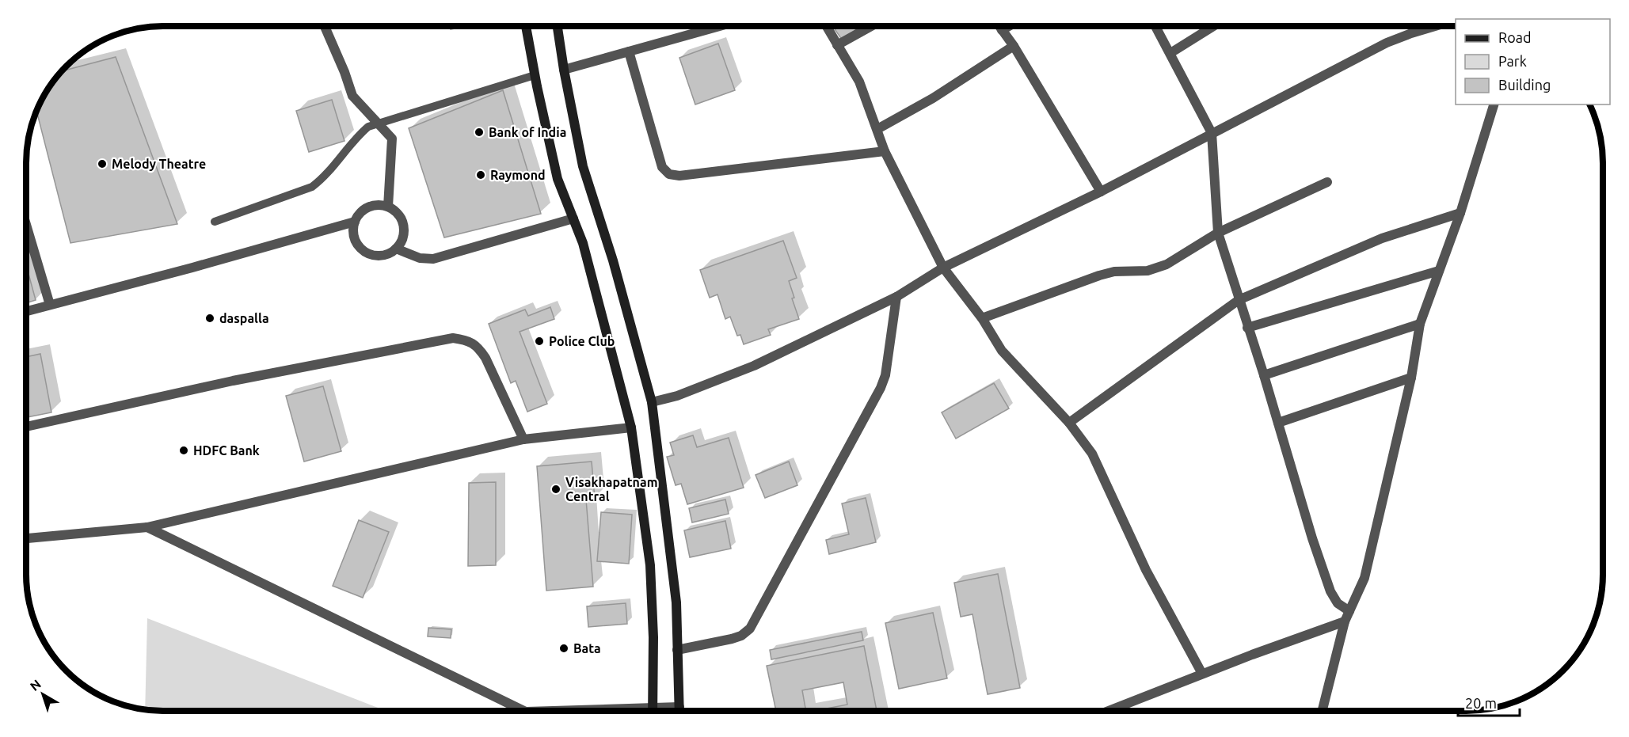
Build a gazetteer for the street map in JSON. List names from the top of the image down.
{
  "places": [
    "Bank of India",
    "Melody Theatre",
    "Raymond",
    "daspalla",
    "Police Club",
    "HDFC Bank",
    "Visakhapatnam Central",
    "Bata"
  ],
  "legend": ["Road", "Park", "Building"],
  "scale_bar": "20 m",
  "north": "top left"
}
